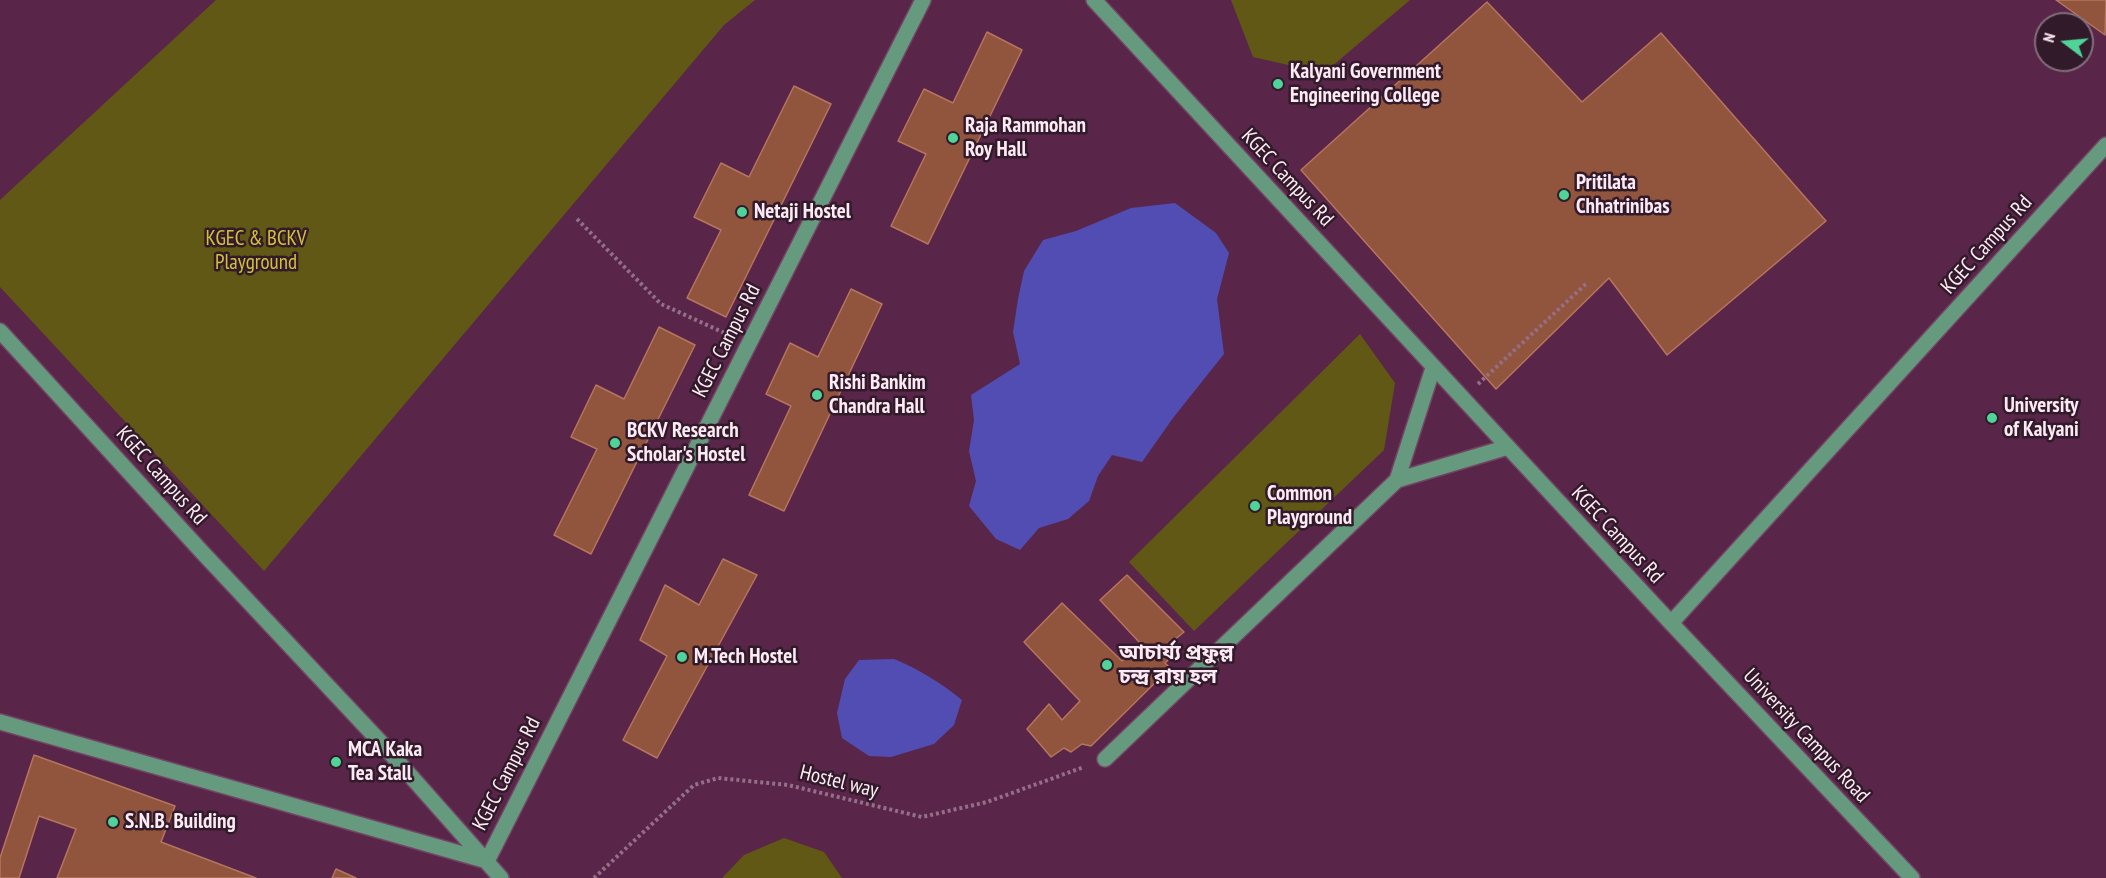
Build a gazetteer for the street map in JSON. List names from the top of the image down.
{
  "streets": {
    "street": ["KGEC Campus Rd", "University Campus Road"],
    "path": ["Hostel way"]
  },
  "crossings": [
    ["KGEC Campus Rd", "University Campus Road"]
  ],
  "parks": ["KGEC & BCKV Playground"],
  "places": [
    "Kalyani Government Engineering College",
    "Raja Rammohan Roy Hall",
    "Pritilata Chhatrinibas",
    "Netaji Hostel",
    "Rishi Bankim Chandra Hall",
    "University of Kalyani",
    "BCKV Research Scholar's Hostel",
    "Common Playground",
    "M.Tech Hostel",
    "আচার্য্য প্রফুল্ল চন্দ্র রায় হল",
    "MCA Kaka Tea Stall",
    "S.N.B. Building"
  ],
  "north": "left"
}
